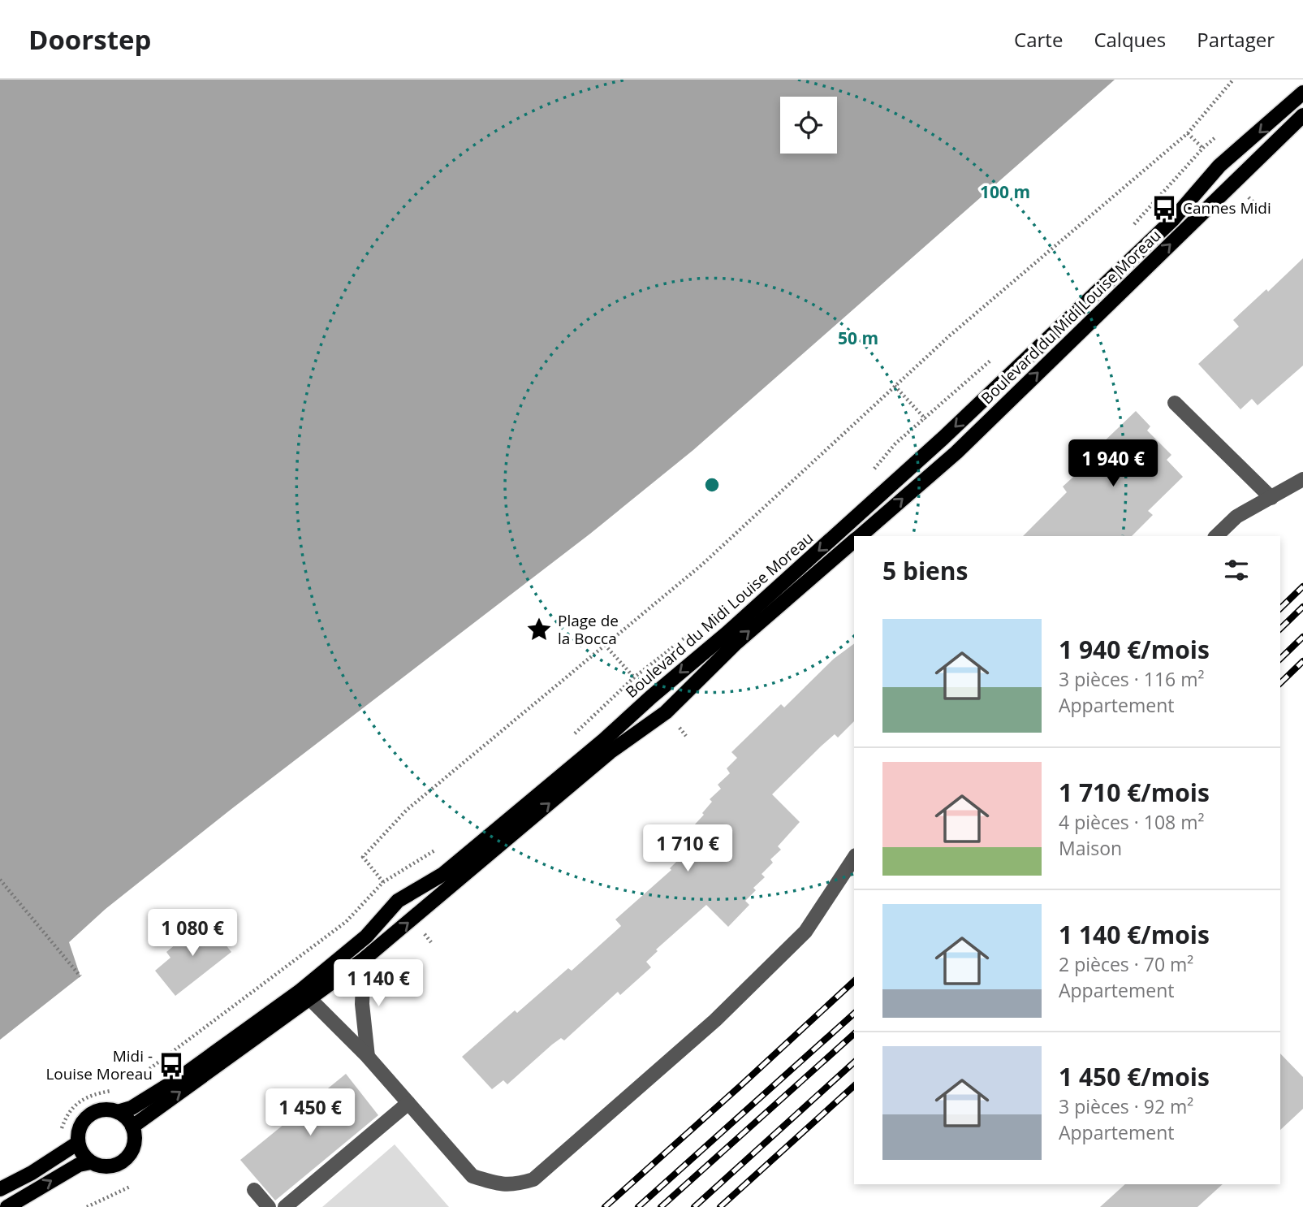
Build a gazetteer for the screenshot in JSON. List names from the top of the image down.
{
  "streets": {
    "main road": ["Boulevard du Midi Louise Moreau"]
  },
  "places": {
    "bus stop": ["Cannes Midi", "Midi - Louise Moreau"],
    "place": ["Plage de la Bocca"]
  },
  "page": {
    "header": "Doorstep",
    "nav": ["Carte", "Calques", "Partager"],
    "price": [
      "1 940 €",
      "1 710 €",
      "1 080 €",
      "1 140 €",
      "1 450 €"
    ],
    "heading": "5 biens",
    "list": [
      {
        "name": "1 940 €/mois",
        "note": "3 pièces · 116 m² · Appartement"
      },
      {
        "name": "1 710 €/mois",
        "note": "4 pièces · 108 m² · Maison"
      },
      {
        "name": "1 140 €/mois",
        "note": "2 pièces · 70 m² · Appartement"
      },
      {
        "name": "1 450 €/mois",
        "note": "3 pièces · 92 m² · Appartement"
      }
    ]
  },
  "rings": ["100 m", "50 m"]
}
